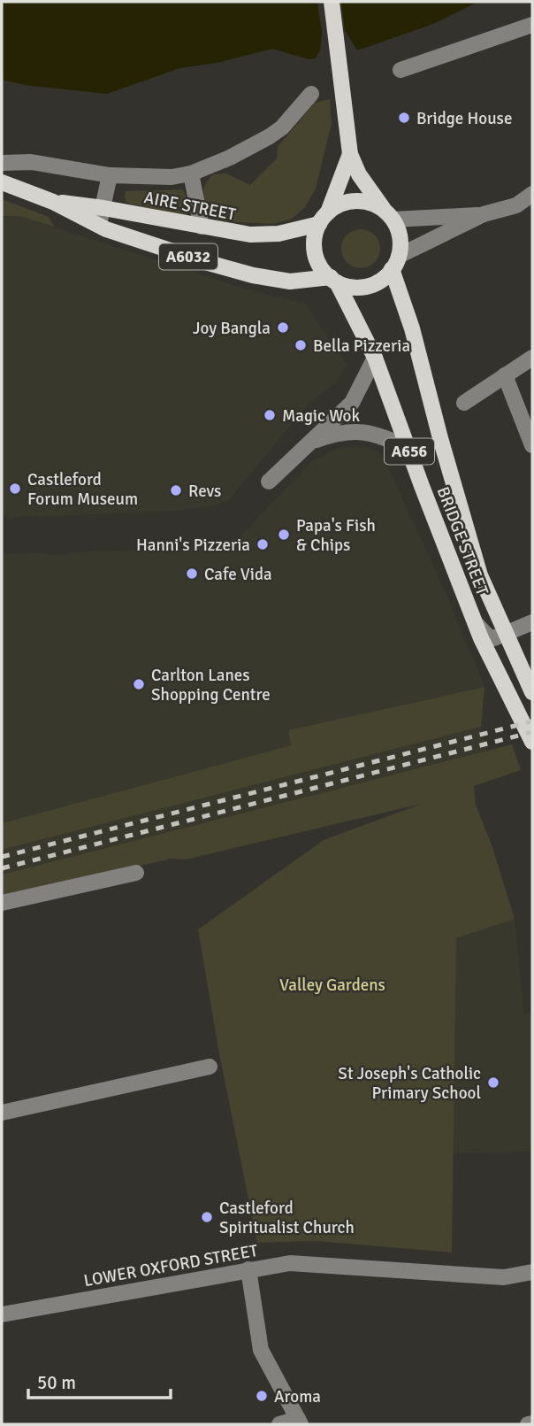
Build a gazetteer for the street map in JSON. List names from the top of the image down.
{
  "streets": {
    "main road": [
      "AIRE STREET",
      "A6032",
      "A656",
      "BRIDGE STREET"
    ],
    "street": ["LOWER OXFORD STREET"]
  },
  "crossings": [
    ["AIRE STREET", "A656"],
    ["AIRE STREET", "BRIDGE STREET"],
    ["A656", "BRIDGE STREET"]
  ],
  "parks": ["Valley Gardens"],
  "places": [
    "Bridge House",
    "Joy Bangla",
    "Bella Pizzeria",
    "Magic Wok",
    "Castleford Forum Museum",
    "Revs",
    "Papa's Fish & Chips",
    "Hanni's Pizzeria",
    "Cafe Vida",
    "Carlton Lanes Shopping Centre",
    "St Joseph's Catholic Primary School",
    "Castleford Spiritualist Church",
    "Aroma"
  ],
  "scale_bar": "50 m"
}
